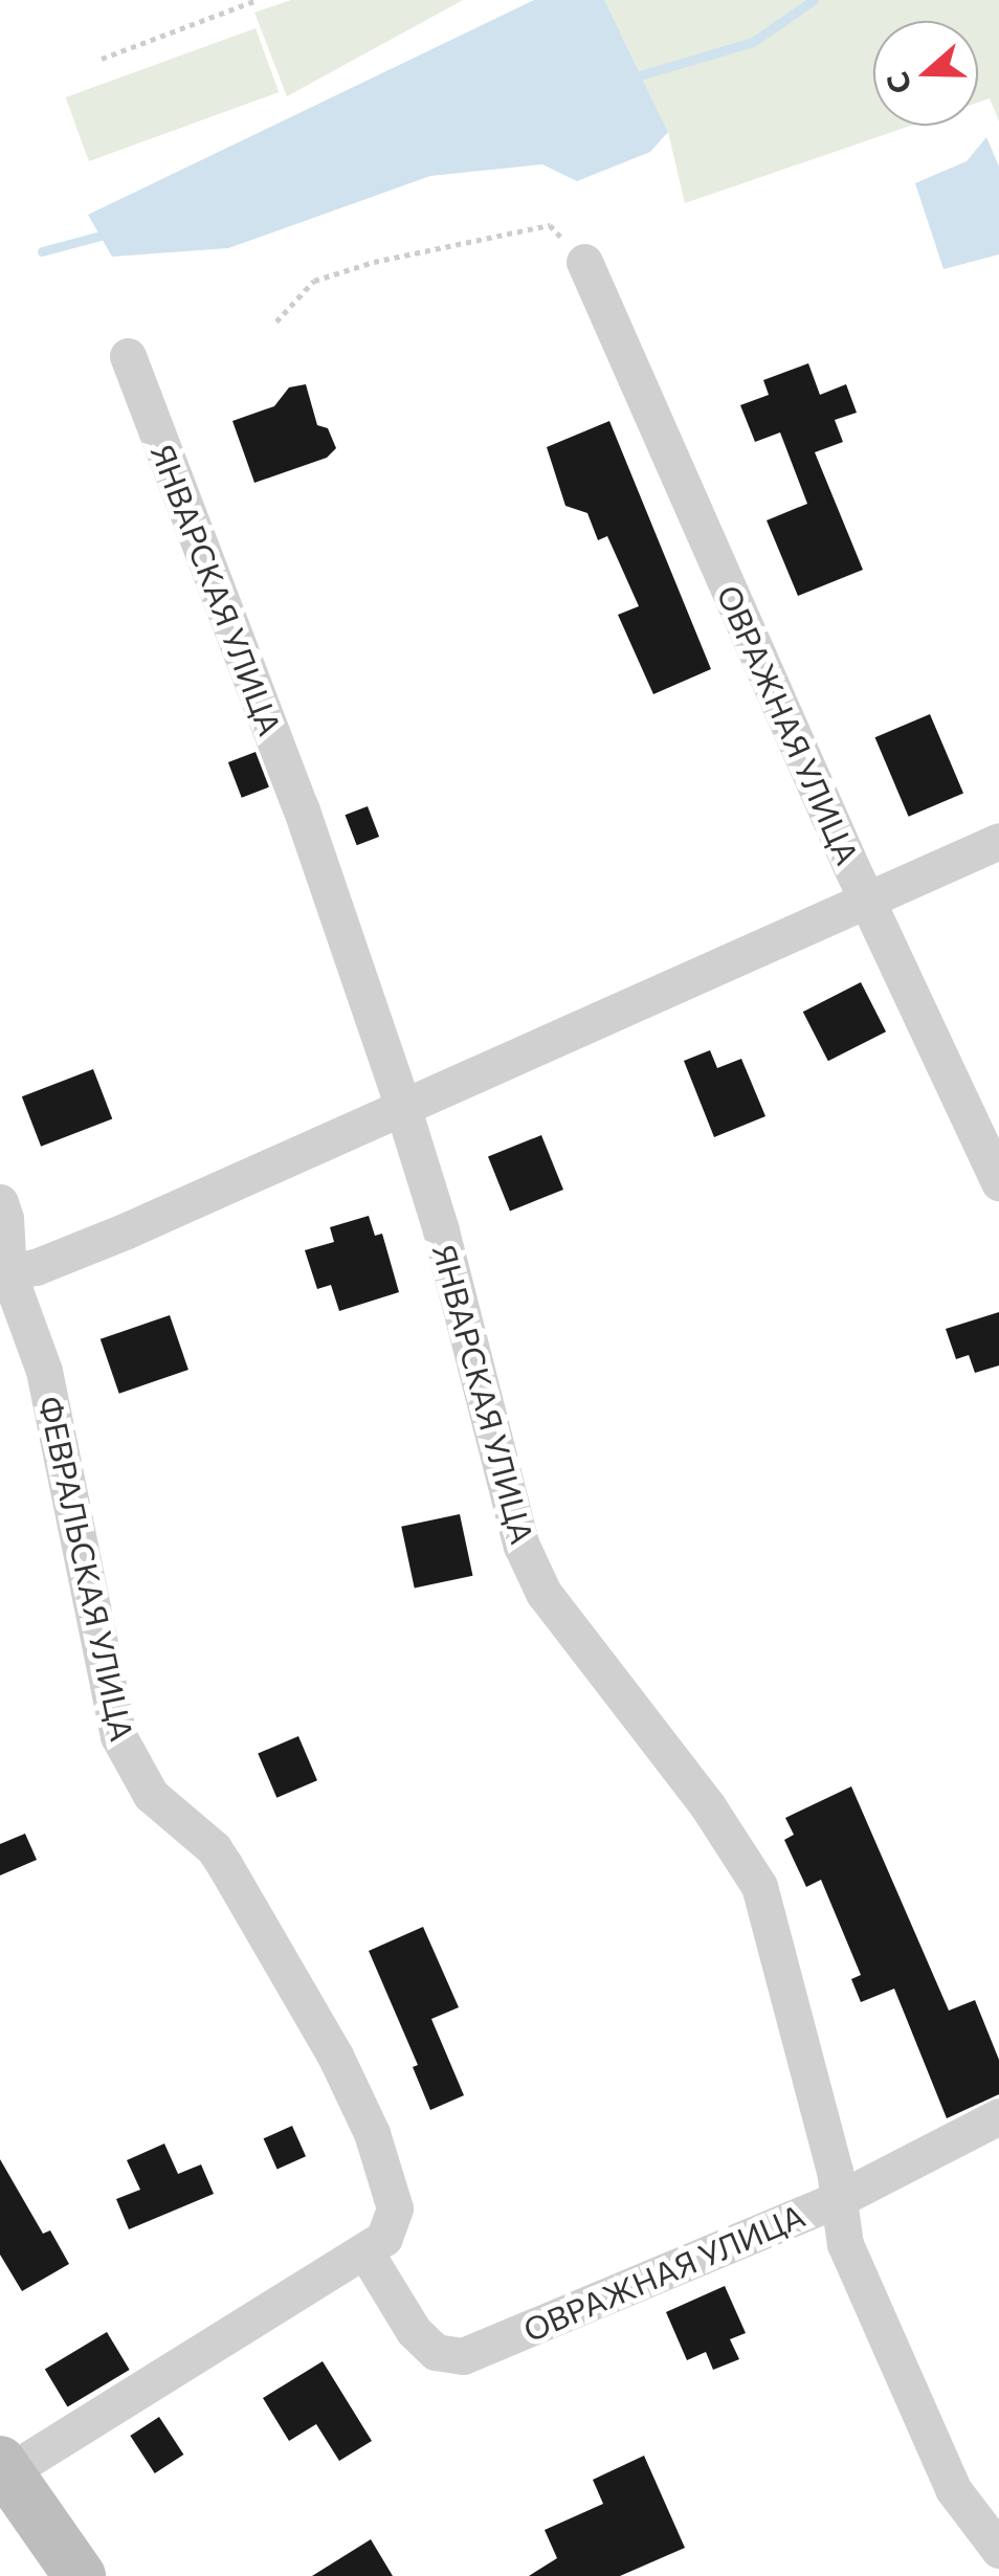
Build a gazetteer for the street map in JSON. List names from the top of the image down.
{
  "streets": {
    "street": ["ЯНВАРСКАЯ УЛИЦА", "ОВРАЖНАЯ УЛИЦА", "ФЕВРАЛЬСКАЯ УЛИЦА"]
  },
  "crossings": [
    ["ЯНВАРСКАЯ УЛИЦА", "ОВРАЖНАЯ УЛИЦА"],
    ["ОВРАЖНАЯ УЛИЦА", "ФЕВРАЛЬСКАЯ УЛИЦА"]
  ],
  "north": "left"
}
